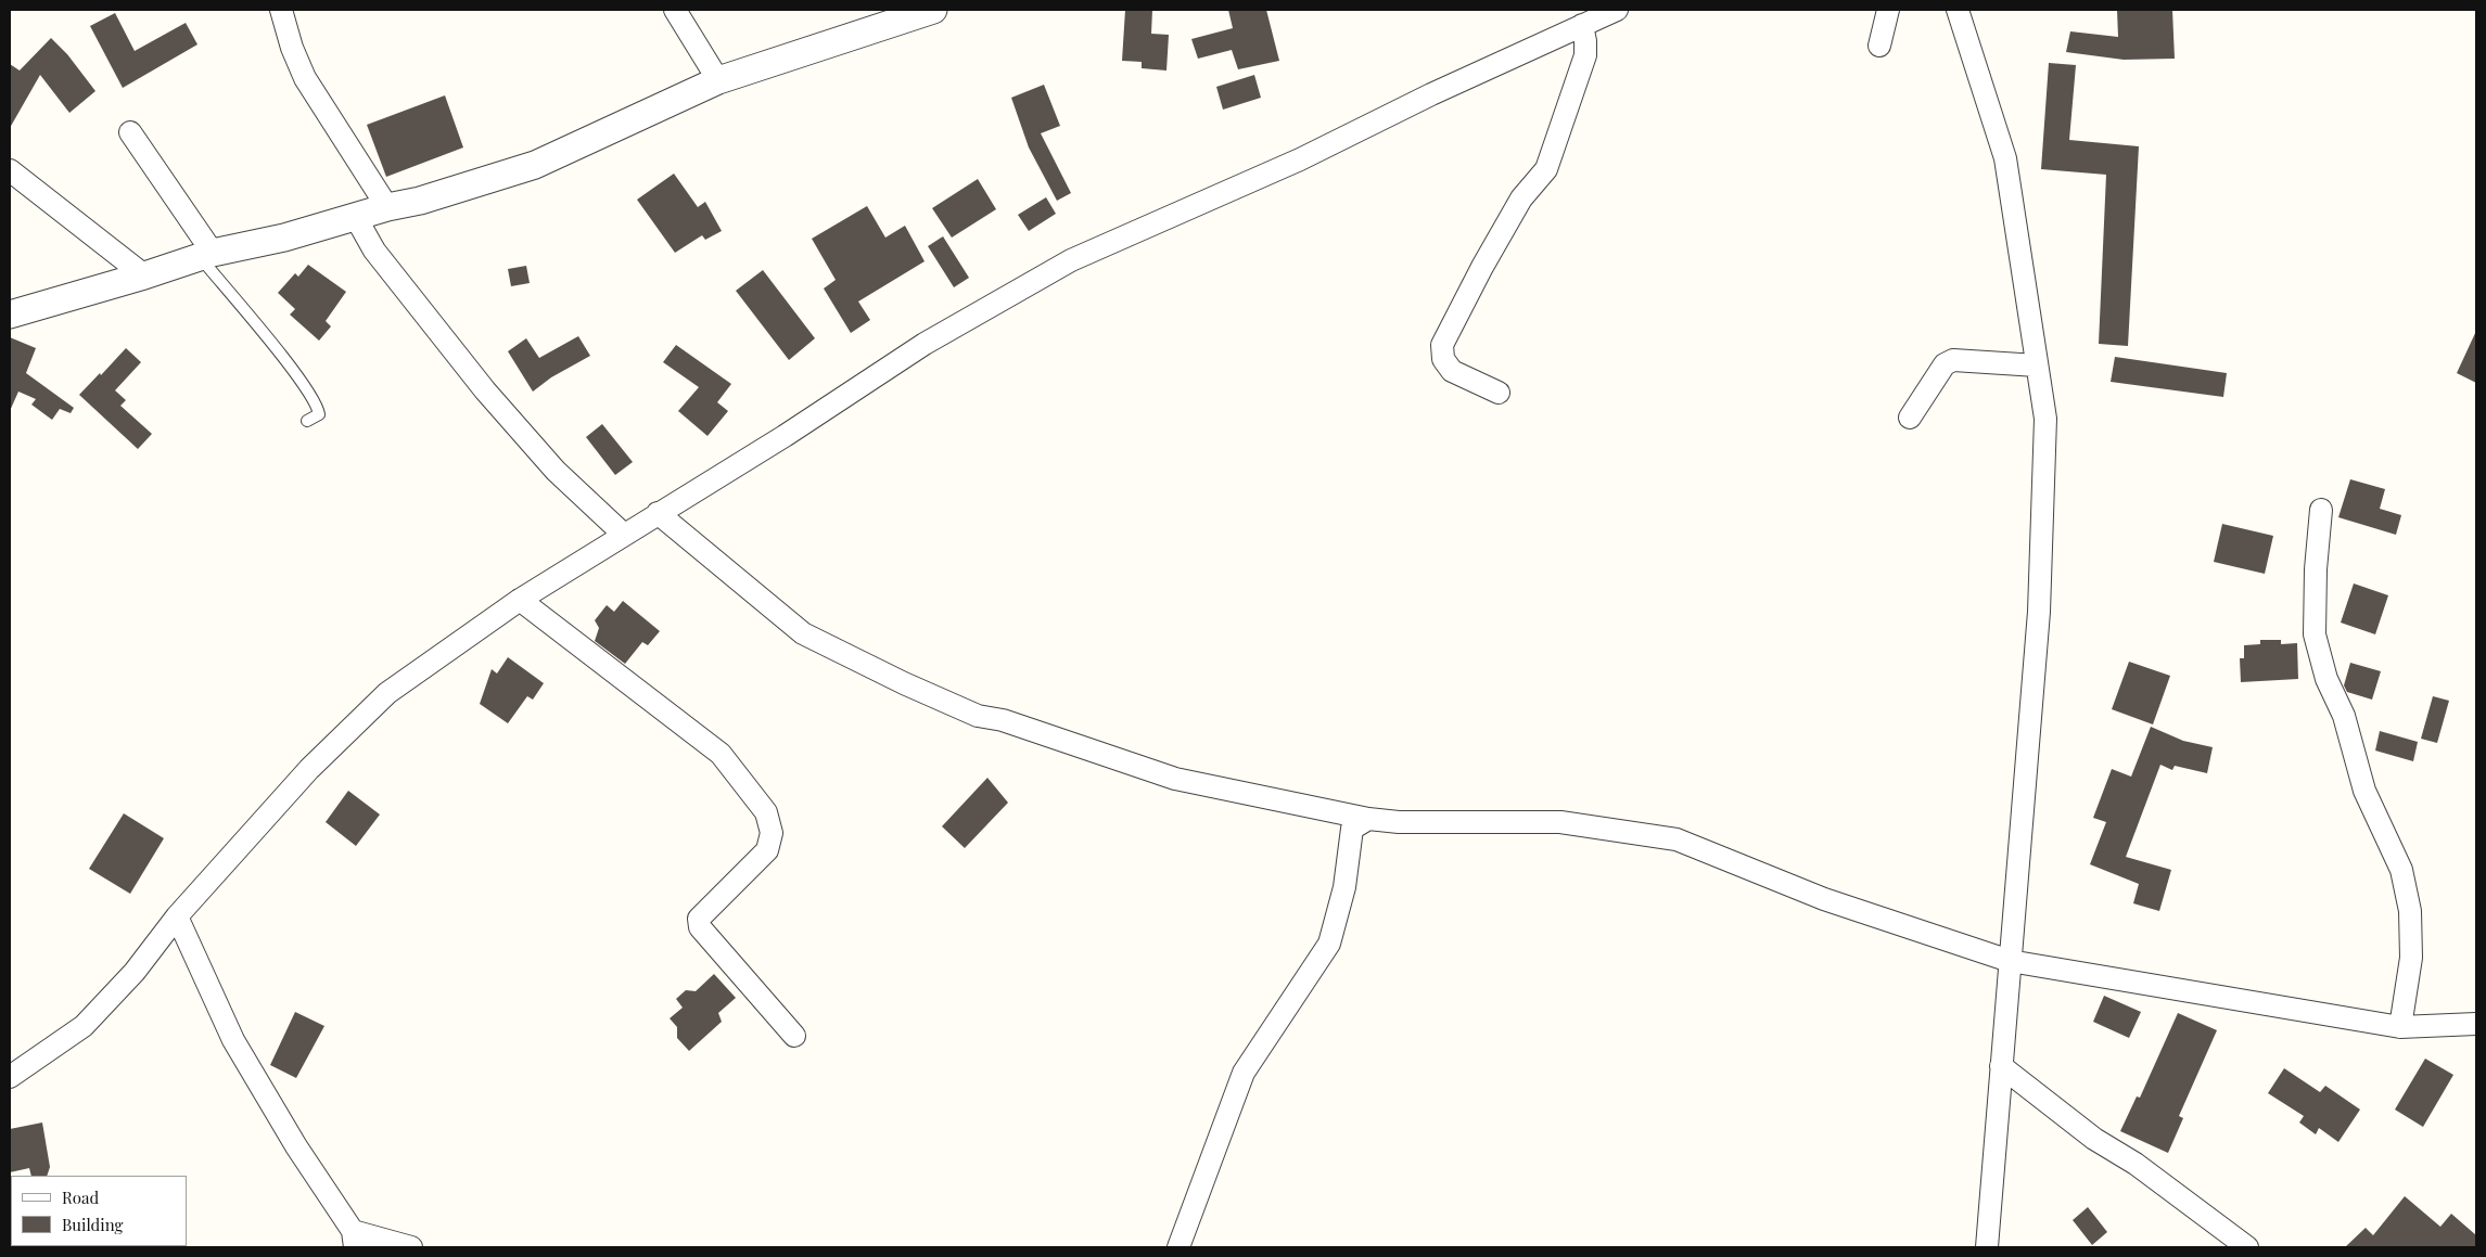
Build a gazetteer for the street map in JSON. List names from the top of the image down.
{
  "legend": ["Road", "Building"]
}
